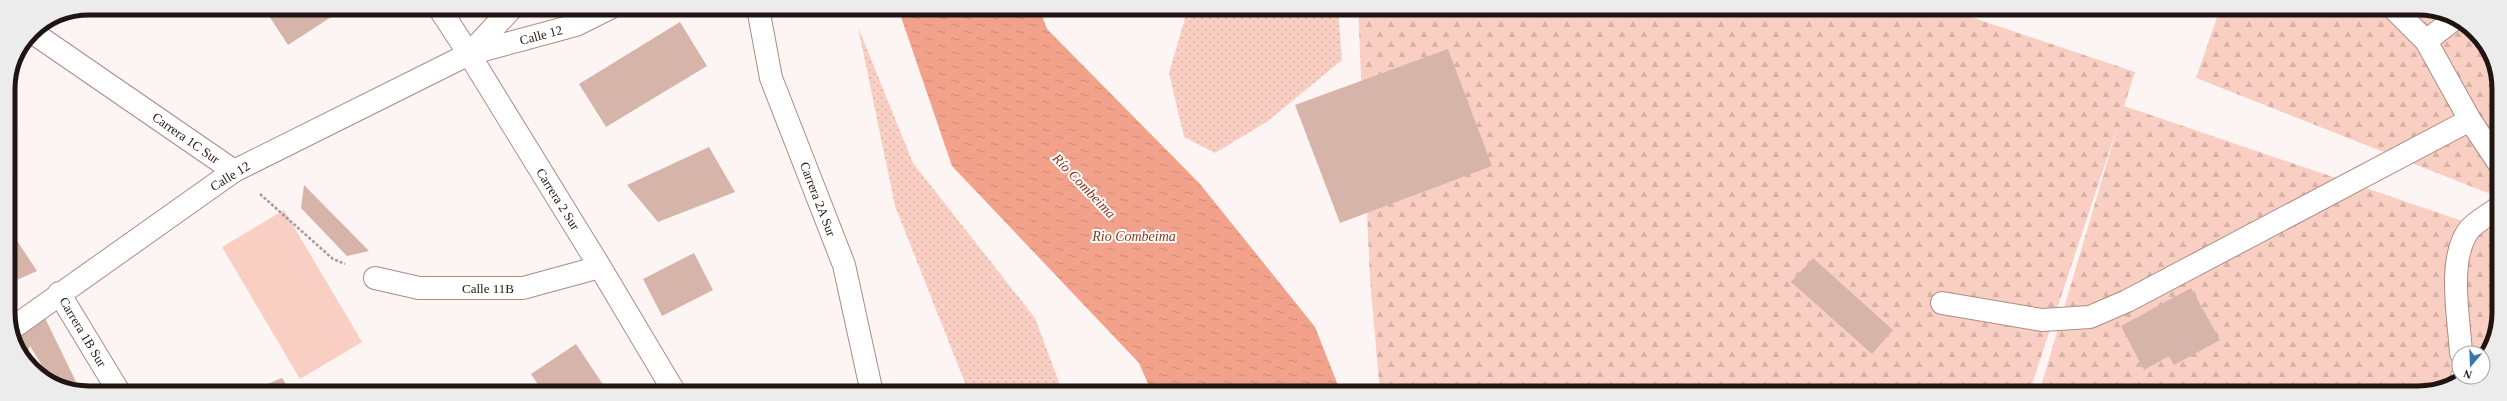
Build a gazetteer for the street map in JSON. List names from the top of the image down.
{
  "streets": {
    "street": [
      "Calle 12",
      "Carrera 1C Sur",
      "Carrera 2 Sur",
      "Carrera 2A Sur",
      "Calle 11B",
      "Carrera 1B Sur"
    ]
  },
  "crossings": [
    ["Calle 12", "Carrera 1C Sur"],
    ["Calle 12", "Carrera 2 Sur"],
    ["Calle 12", "Carrera 1B Sur"],
    ["Carrera 1C Sur", "Calle 11B"],
    ["Carrera 2 Sur", "Calle 11B"]
  ],
  "water": ["Río Combeima", "Rio Combeima"],
  "north": "bottom"
}
